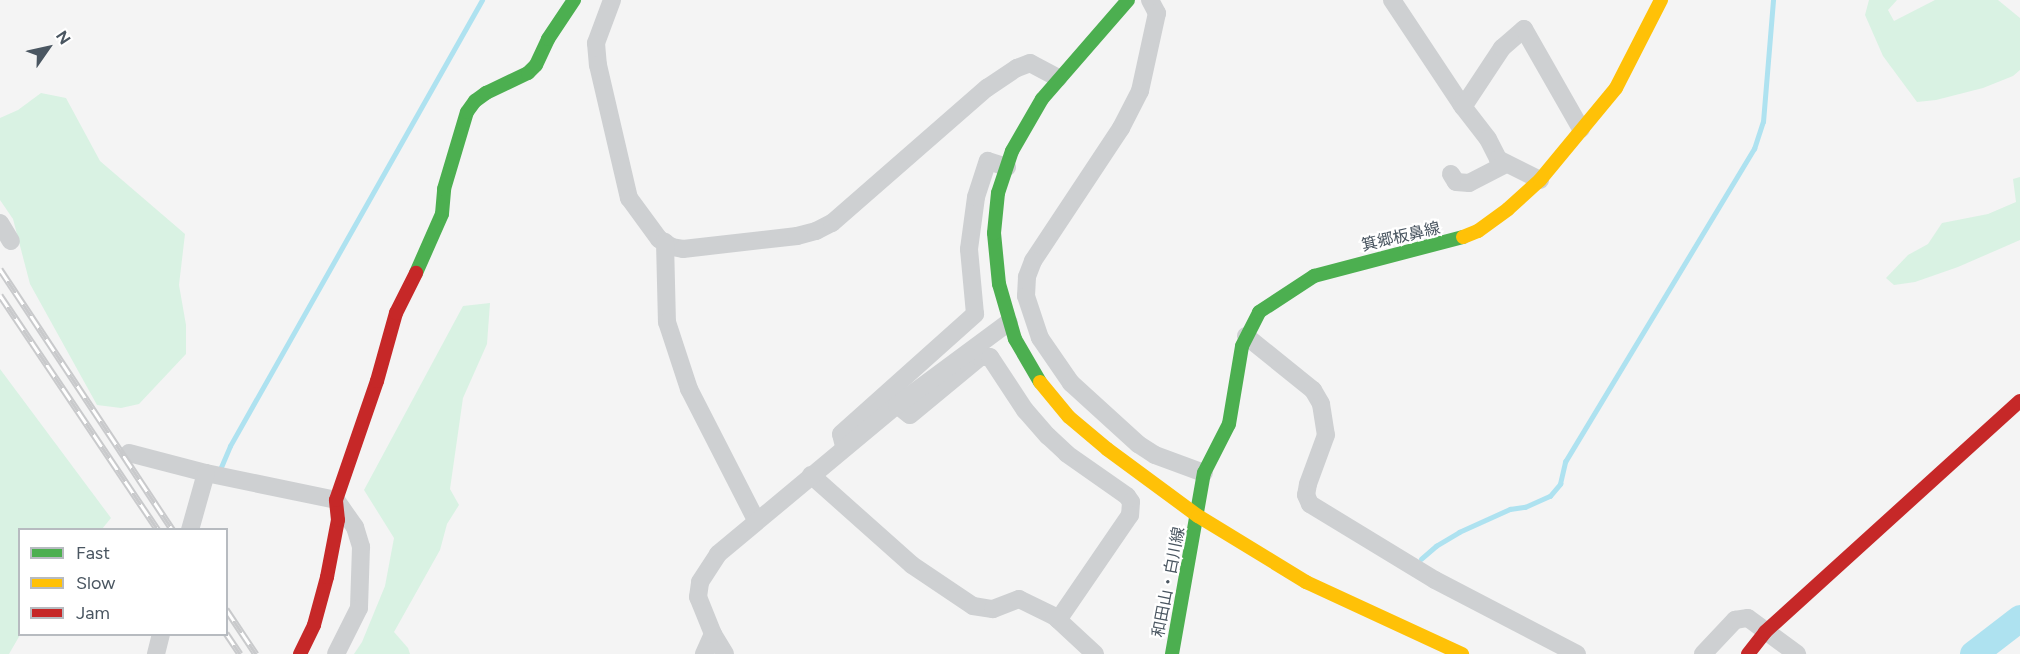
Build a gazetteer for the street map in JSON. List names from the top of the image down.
{
  "streets": {
    "main road": ["箕郷板鼻線", "和田山・白川線"]
  },
  "crossings": [
    ["箕郷板鼻線", "和田山・白川線"]
  ],
  "legend": ["Fast", "Slow", "Jam"],
  "north": "top right"
}
